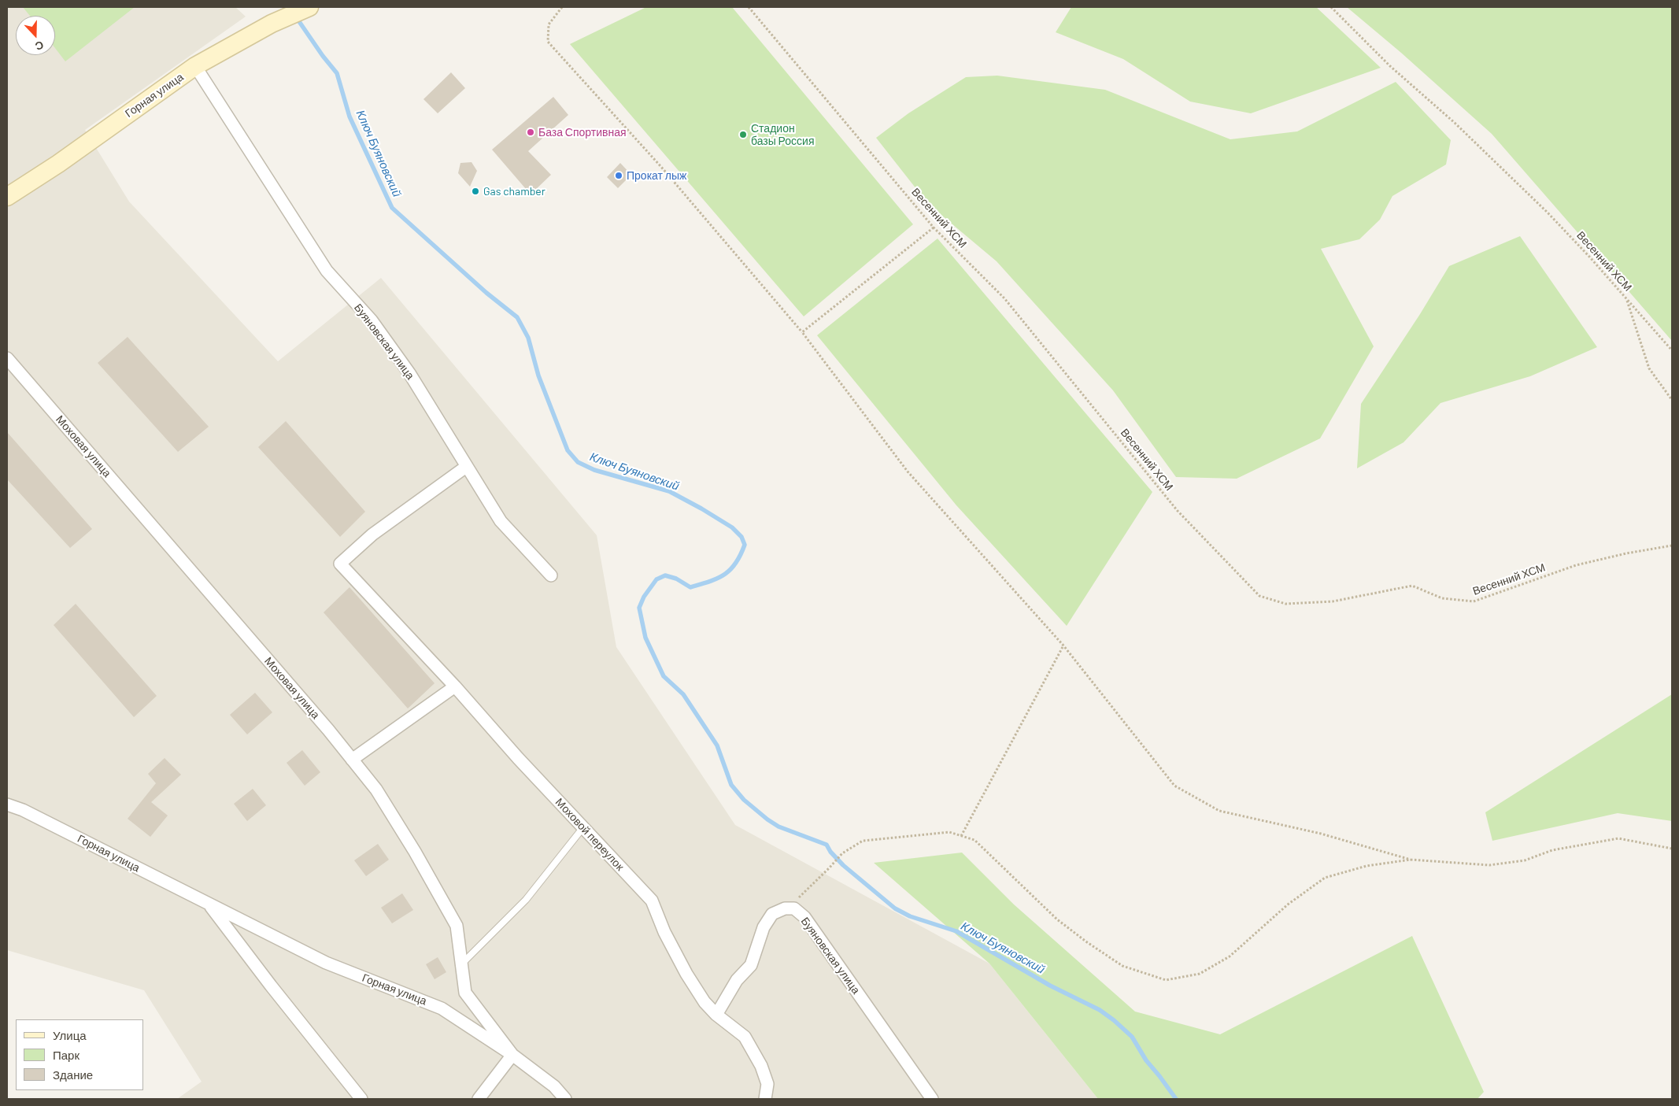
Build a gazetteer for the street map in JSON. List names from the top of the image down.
{
  "streets": {
    "main road": ["Горная улица"],
    "street": ["Буяновская улица", "Моховая улица", "Моховой переулок"],
    "path": ["Весенний ХСМ"]
  },
  "crossings": [
    ["Горная улица", "Буяновская улица"],
    ["Горная улица", "Моховая улица"],
    ["Буяновская улица", "Моховой переулок"]
  ],
  "water": ["Ключ Буяновский"],
  "places": [
    "База Спортивная",
    "Стадион базы Россия",
    "Прокат лыж",
    "Gas chamber"
  ],
  "legend": ["Улица", "Парк", "Здание"],
  "north": "bottom"
}
